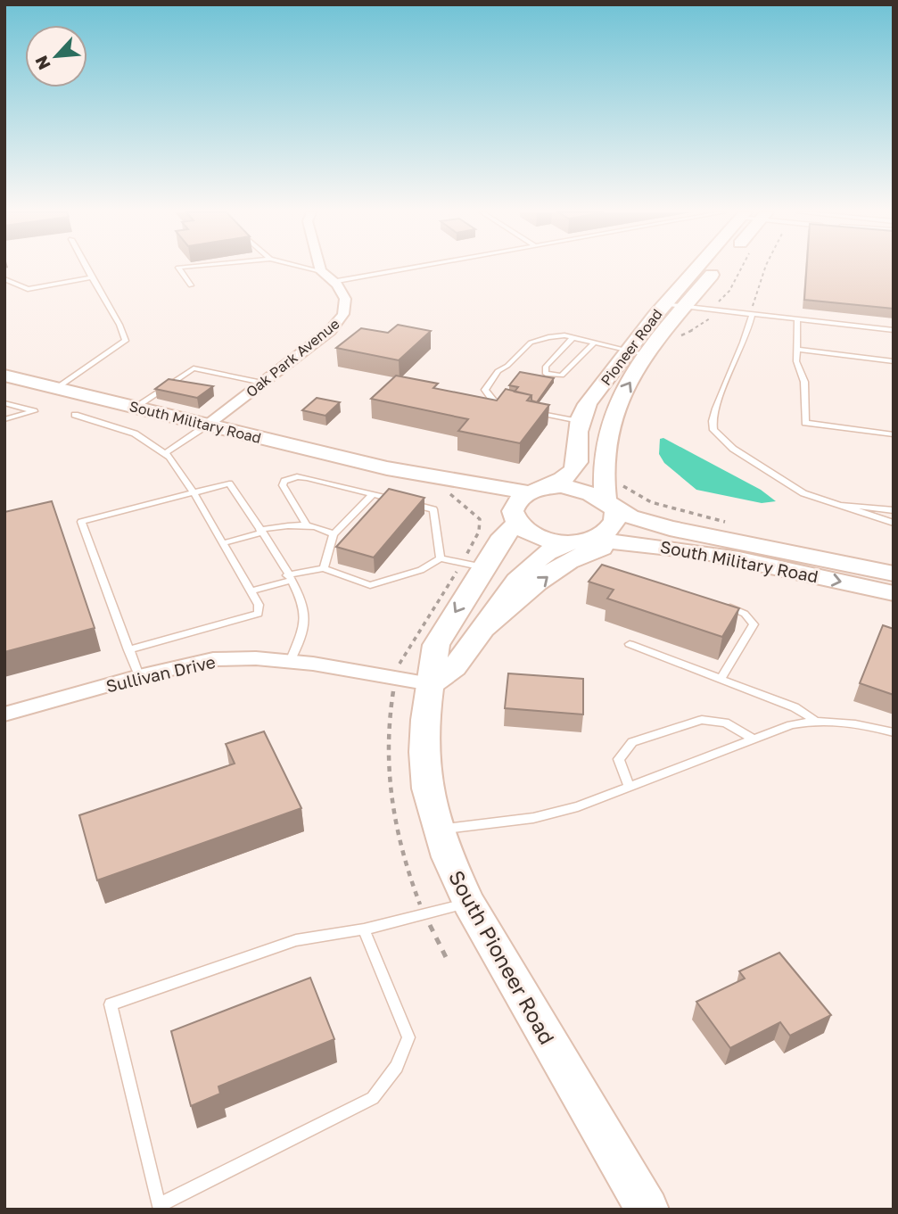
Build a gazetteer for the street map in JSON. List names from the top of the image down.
{
  "streets": {
    "main road": ["Pioneer Road", "South Military Road", "South Pioneer Road"],
    "street": ["Oak Park Avenue", "Sullivan Drive"]
  },
  "crossings": [
    ["Pioneer Road", "South Military Road"],
    ["Pioneer Road", "South Pioneer Road"],
    ["Oak Park Avenue", "South Military Road"],
    ["South Military Road", "South Pioneer Road"],
    ["Sullivan Drive", "South Pioneer Road"]
  ],
  "north": "bottom left"
}
